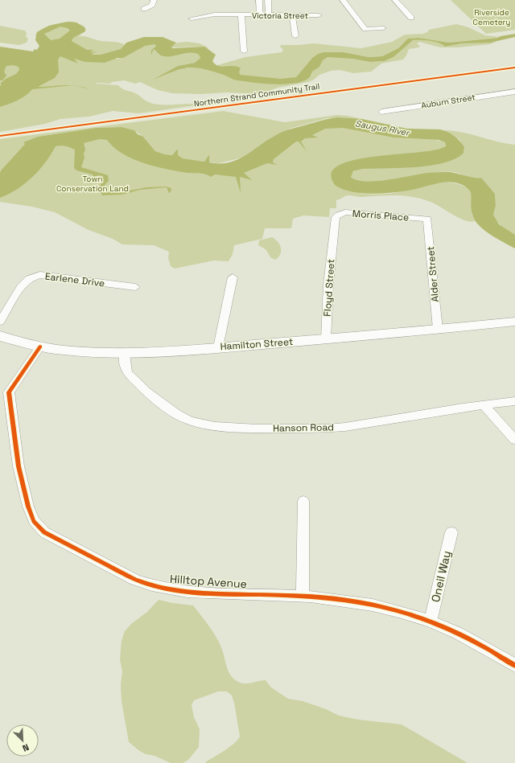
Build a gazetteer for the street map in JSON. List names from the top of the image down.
{
  "streets": {
    "main road": ["Hamilton Street"],
    "street": [
      "Victoria Street",
      "Auburn Street",
      "Morris Place",
      "Alder Street",
      "Earlene Drive",
      "Floyd Street",
      "Hanson Road",
      "Oneil Way",
      "Hilltop Avenue"
    ],
    "cycle path": ["Northern Strand Community Trail"]
  },
  "crossings": [
    ["Morris Place", "Alder Street"],
    ["Morris Place", "Floyd Street"],
    ["Alder Street", "Hamilton Street"],
    ["Floyd Street", "Hamilton Street"],
    ["Hamilton Street", "Hanson Road"],
    ["Hamilton Street", "Hilltop Avenue"],
    ["Oneil Way", "Hilltop Avenue"]
  ],
  "water": ["Saugus River"],
  "parks": ["Riverside Cemetery", "Town Conservation Land"],
  "north": "bottom right"
}
